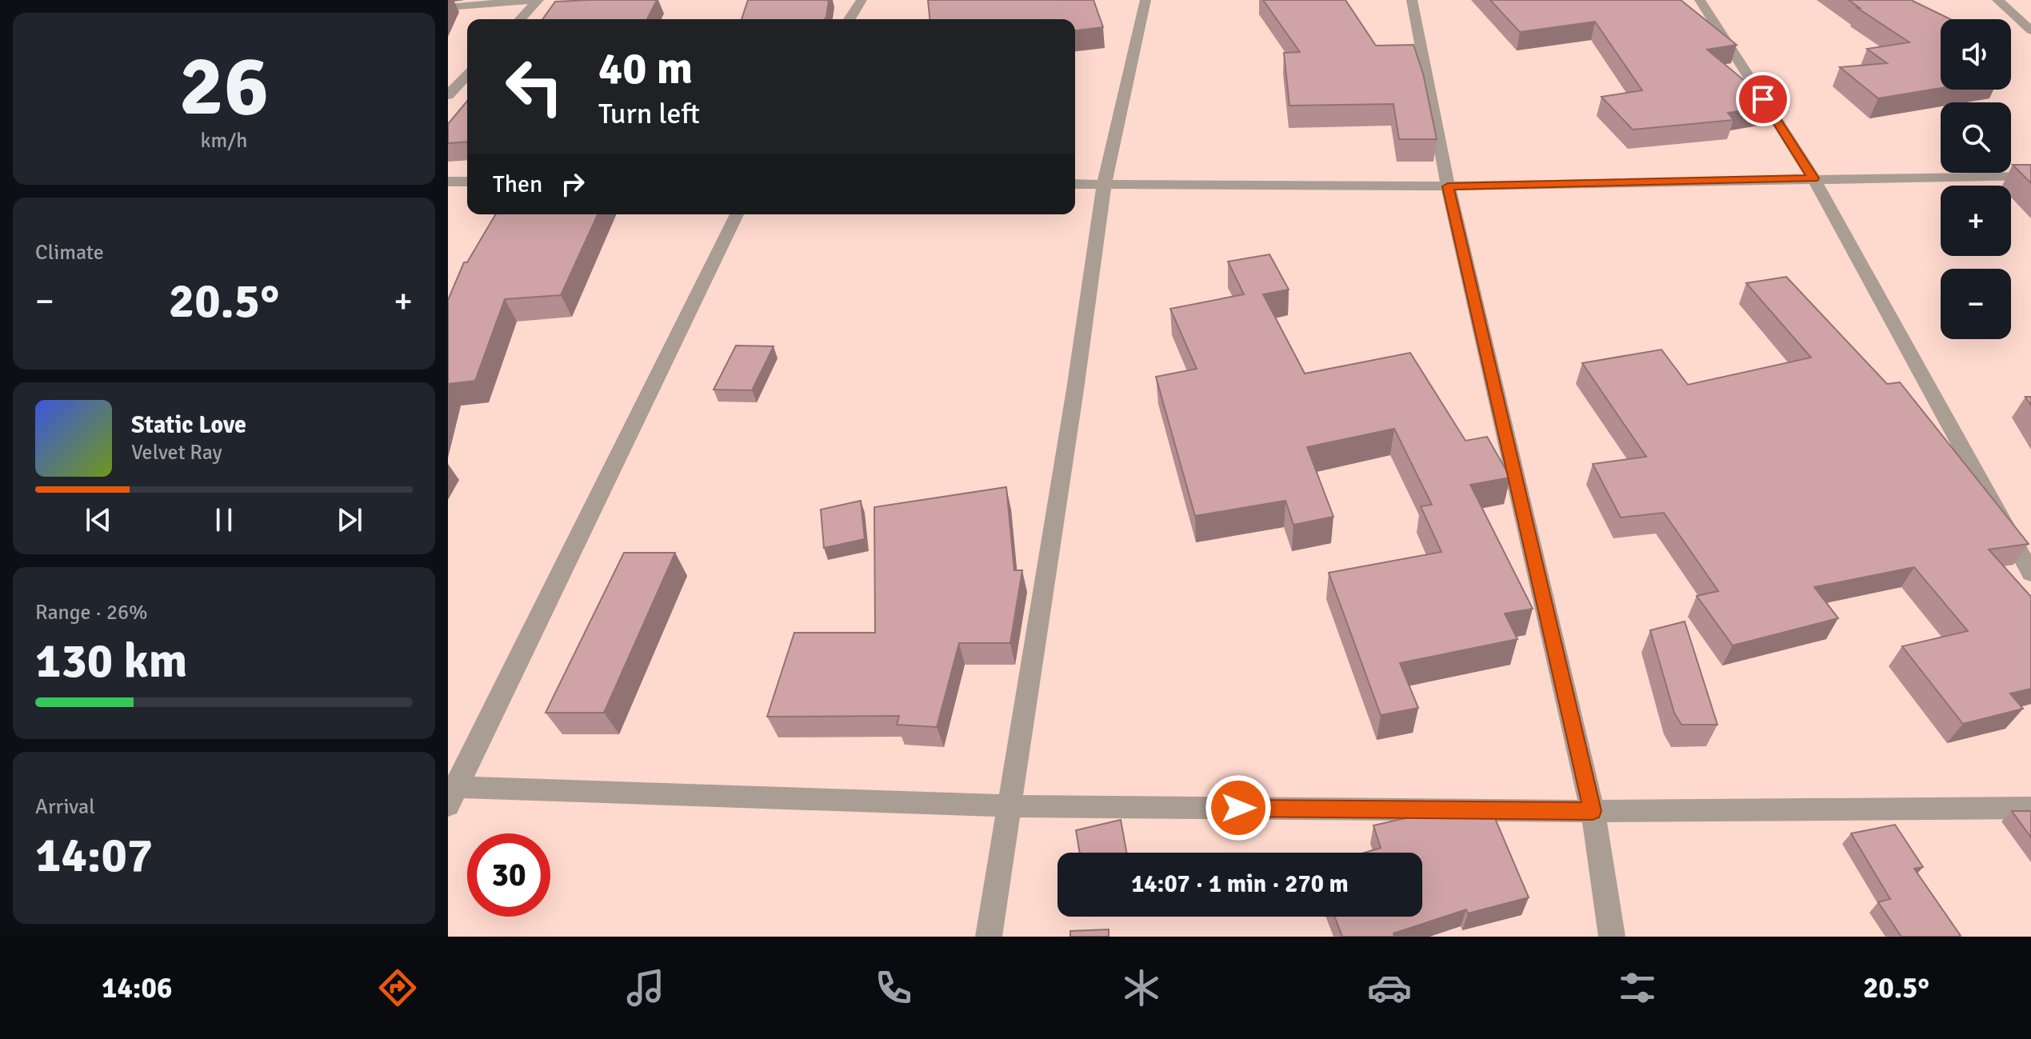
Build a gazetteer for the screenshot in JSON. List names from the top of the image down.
{
  "page": {
    "tile": [
      ["26", "km/h"],
      "Climate",
      ["Range · 26%", "130 km"],
      ["Arrival", "14:07"]
    ],
    "map_buttons": ["+", "−"],
    "turn": ["40 m", "Turn left"],
    "then": "Then",
    "heat": ["−", "20.5°", "+"],
    "song": ["Static Love", "Velvet Ray"],
    "limit": "30",
    "trip": "14:07 · 1 min · 270 m",
    "tabs": ["14:06", "20.5°"]
  }
}
